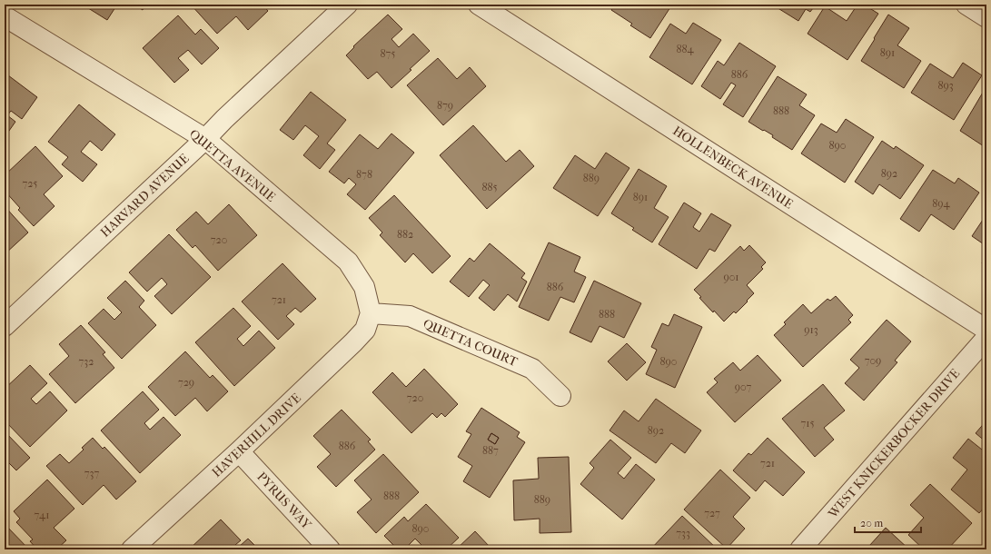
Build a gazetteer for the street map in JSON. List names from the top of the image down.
{
  "streets": {
    "street": [
      "QUETTA AVENUE",
      "HOLLENBECK AVENUE",
      "HARVARD AVENUE",
      "QUETTA COURT",
      "HAVERHILL DRIVE",
      "WEST KNICKERBOCKER DRIVE",
      "PYRUS WAY"
    ]
  },
  "crossings": [
    ["QUETTA AVENUE", "HARVARD AVENUE"],
    ["QUETTA AVENUE", "QUETTA COURT"],
    ["QUETTA AVENUE", "HAVERHILL DRIVE"],
    ["QUETTA COURT", "HAVERHILL DRIVE"],
    ["HAVERHILL DRIVE", "PYRUS WAY"]
  ],
  "house_numbers": [
    "884",
    "891",
    "875",
    "886",
    "893",
    "879",
    "888",
    "890",
    "892",
    "878",
    "889",
    "725",
    "885",
    "891",
    "894",
    "882",
    "720",
    "901",
    "886",
    "721",
    "888",
    "913",
    "709",
    "732",
    "890",
    "729",
    "907",
    "720",
    "715",
    "892",
    "886",
    "887",
    "721",
    "737",
    "888",
    "889",
    "727",
    "741",
    "890",
    "733"
  ],
  "scale_bar": "20 m"
}
